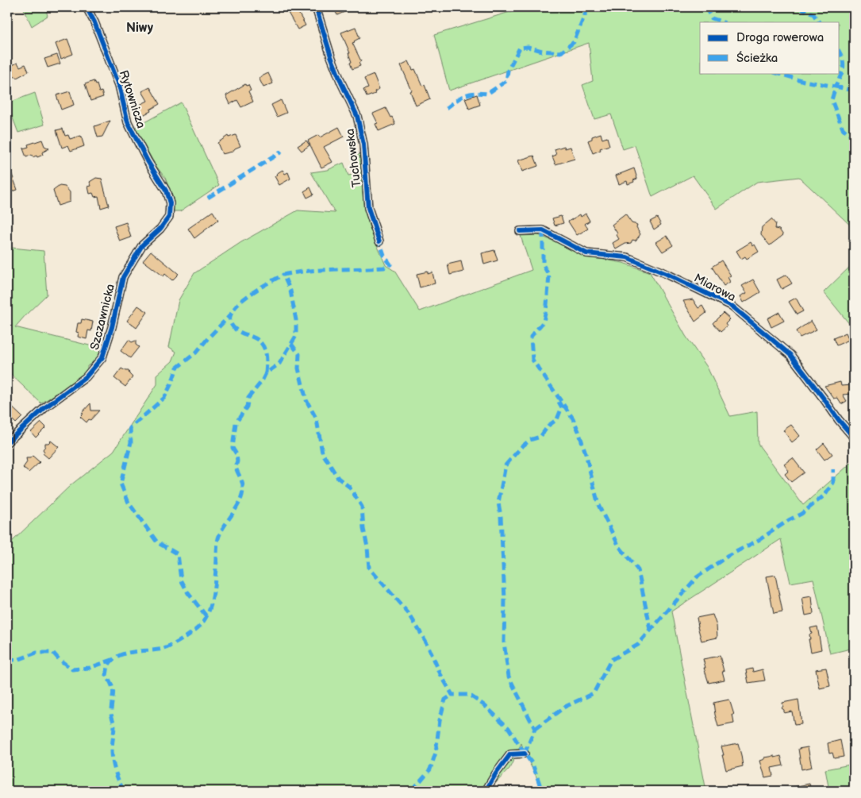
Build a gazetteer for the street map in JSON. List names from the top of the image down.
{
  "streets": {
    "street": [
      "Rytownicza",
      "Tuchowska",
      "Miarowa",
      "Szczawnicka"
    ]
  },
  "crossings": [
    ["Rytownicza", "Szczawnicka"]
  ],
  "districts": ["Niwy"],
  "legend": ["Droga rowerowa", "Ścieżka"]
}
